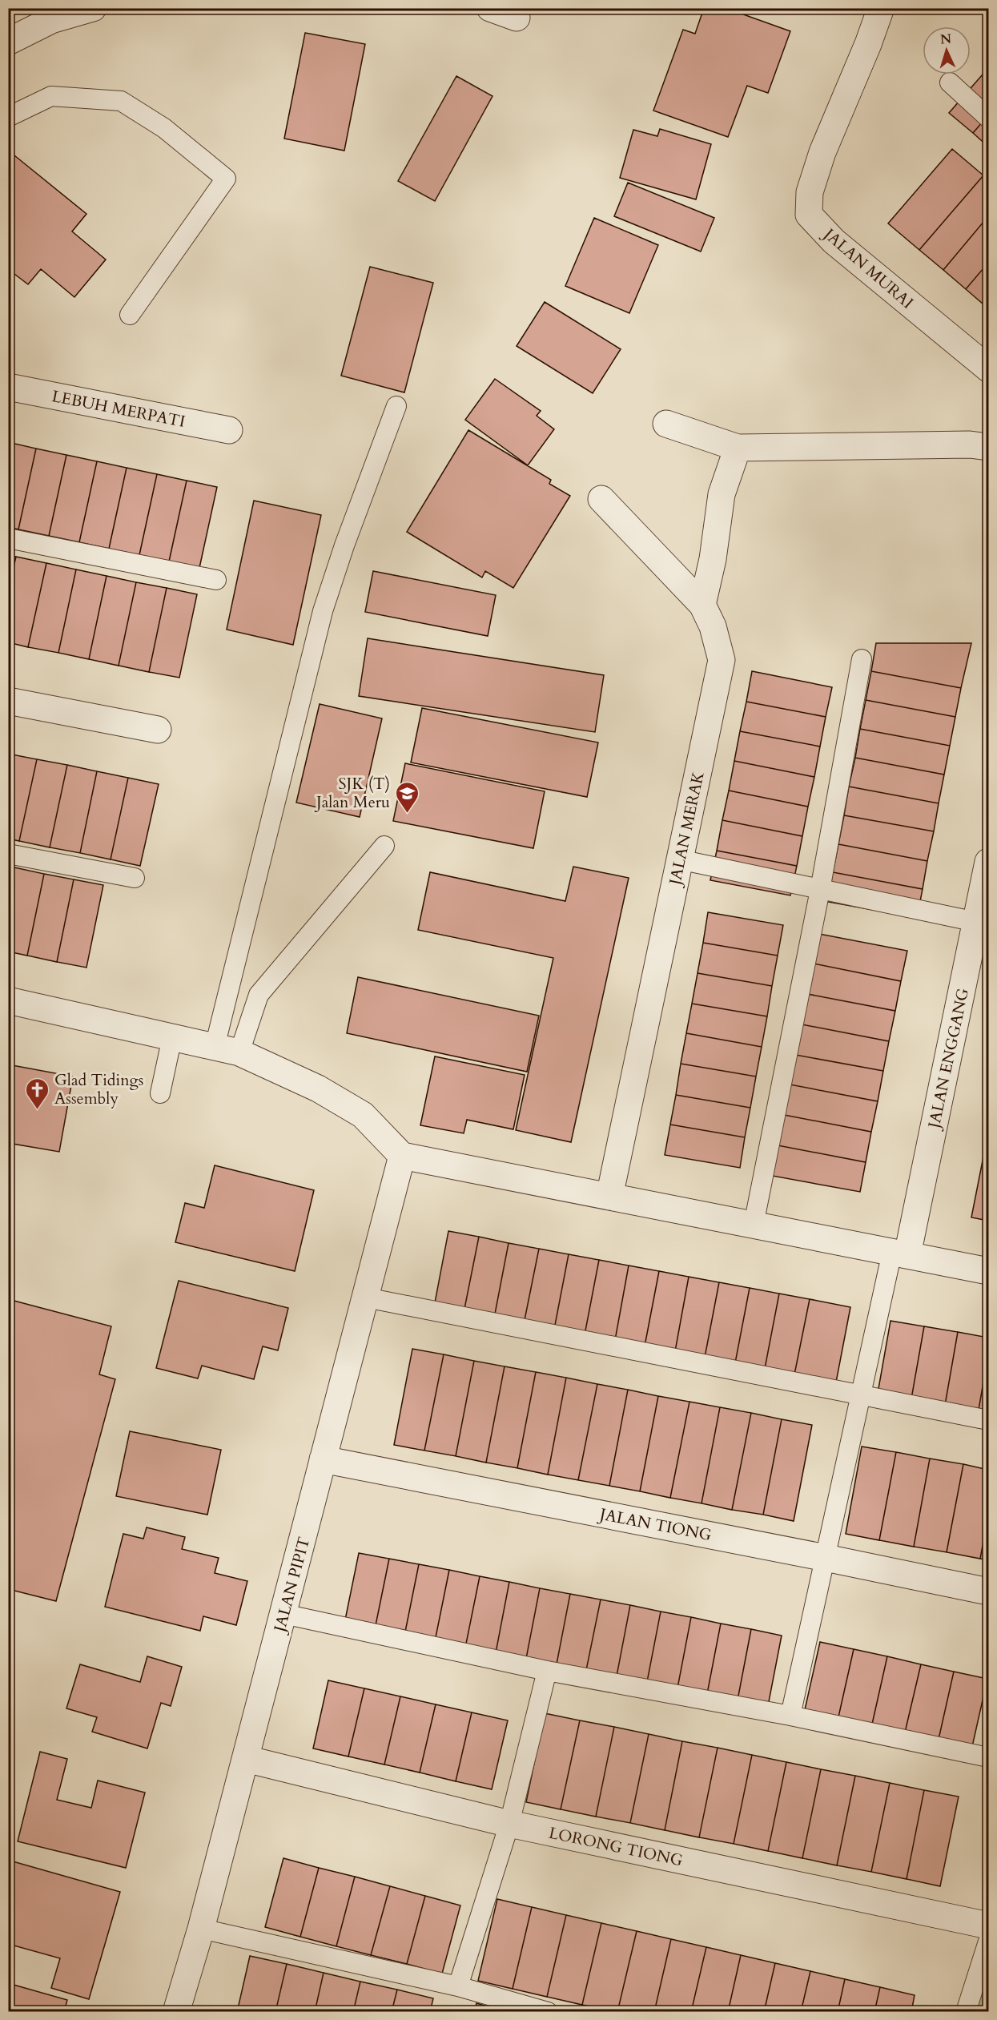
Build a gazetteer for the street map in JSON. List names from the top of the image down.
{
  "streets": {
    "street": [
      "JALAN MURAI",
      "LEBUH MERPATI",
      "JALAN MERAK",
      "JALAN ENGGANG",
      "JALAN TIONG",
      "JALAN PIPIT",
      "LORONG TIONG"
    ]
  },
  "crossings": [
    ["JALAN TIONG", "JALAN PIPIT"],
    ["JALAN PIPIT", "LORONG TIONG"]
  ],
  "places": {
    "school or university": ["SJK (T) Jalan Meru"],
    "church": ["Glad Tidings Assembly"]
  },
  "north": "top"
}
